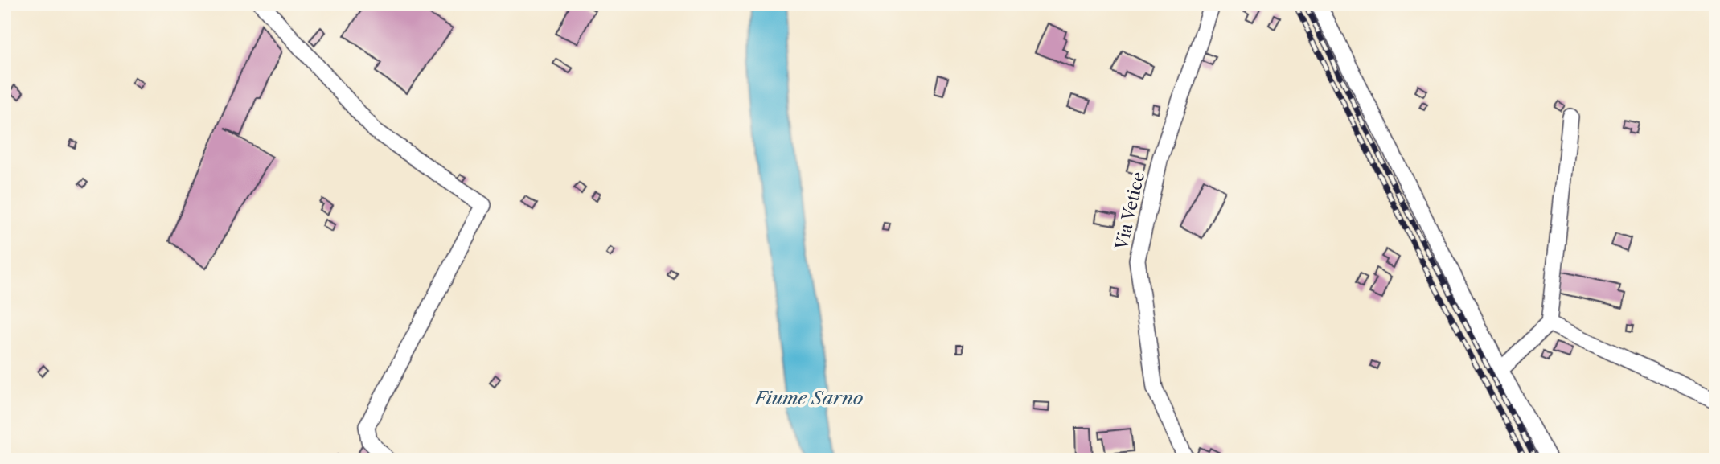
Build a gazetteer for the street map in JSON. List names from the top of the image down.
{
  "streets": {
    "street": ["Via Vetice"]
  },
  "water": ["Fiume Sarno"]
}
